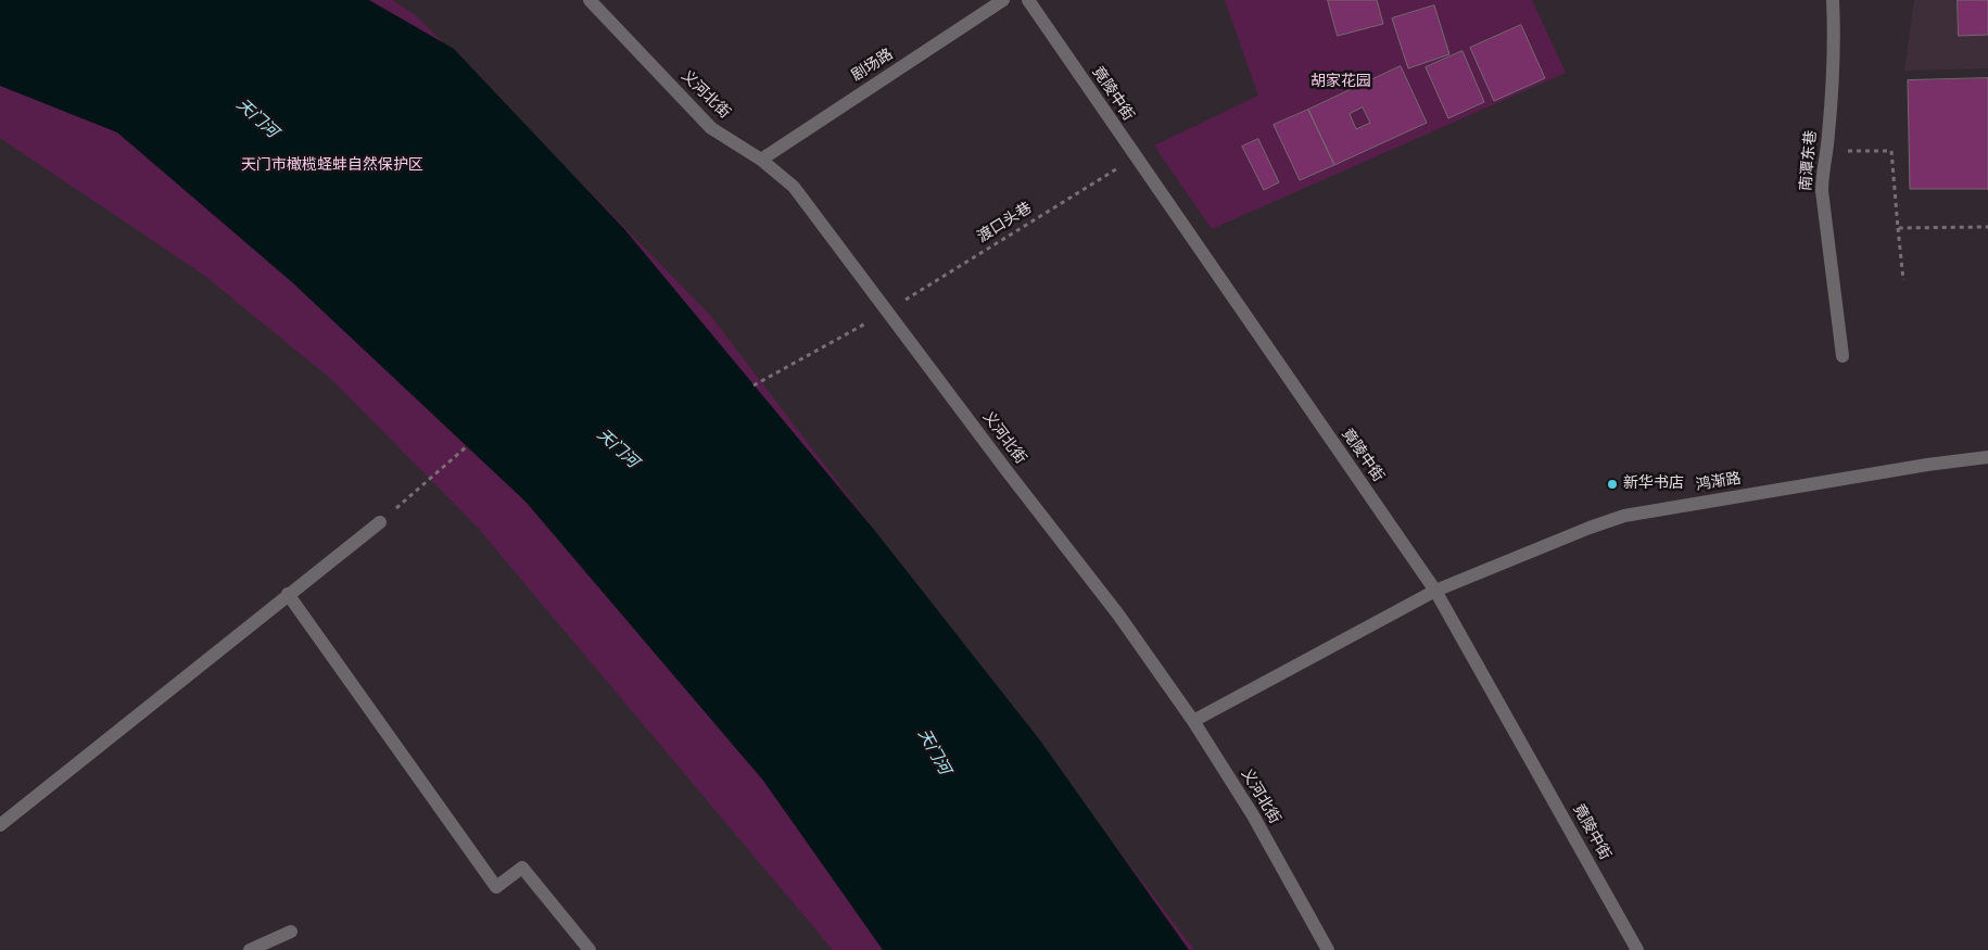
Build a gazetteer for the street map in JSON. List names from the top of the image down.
{
  "streets": {
    "street": [
      "剧场路",
      "竟陵中街",
      "义河北街",
      "南潭东巷",
      "鸿渐路"
    ],
    "path": ["渡口头巷"]
  },
  "crossings": [
    ["剧场路", "义河北街"],
    ["竟陵中街", "渡口头巷"],
    ["竟陵中街", "鸿渐路"],
    ["义河北街", "渡口头巷"],
    ["义河北街", "鸿渐路"]
  ],
  "water": ["天门河"],
  "parks": ["胡家花园", "天门市橄榄蛏蚌自然保护区"],
  "places": ["新华书店"]
}
